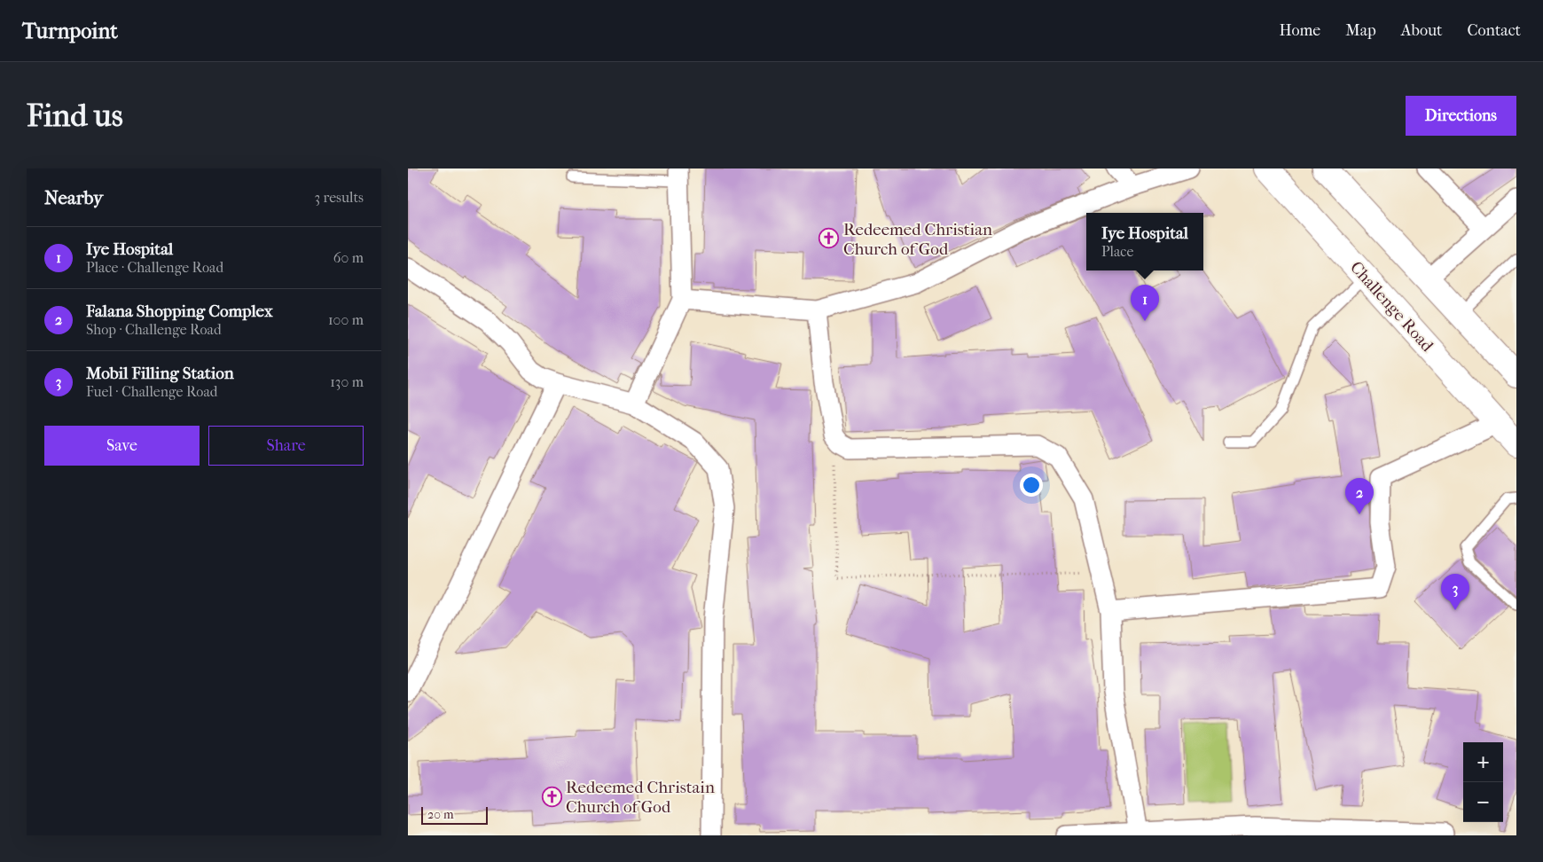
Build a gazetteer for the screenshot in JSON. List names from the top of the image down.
{
  "streets": {
    "main road": ["Challenge Road"]
  },
  "places": {
    "church": ["Redeemed Christian Church of God", "Redeemed Christain Church of God"]
  },
  "scale_bar": "20 m",
  "page": {
    "header": "Turnpoint",
    "nav": [
      "Home",
      "Map",
      "About",
      "Contact"
    ],
    "buttons": [
      "Directions",
      ["Save", "Share"]
    ],
    "title": "Find us",
    "heading": ["Nearby", "3 results"],
    "popup": ["Iye Hospital", "Place"],
    "list": [
      {
        "mark": "1",
        "name": "Iye Hospital",
        "note": "Place · Challenge Road",
        "value": "60 m"
      },
      {
        "mark": "2",
        "name": "Falana Shopping Complex",
        "note": "Shop · Challenge Road",
        "value": "100 m"
      },
      {
        "mark": "3",
        "name": "Mobil Filling Station",
        "note": "Fuel · Challenge Road",
        "value": "130 m"
      }
    ],
    "pins": ["1", "2", "3"],
    "map_buttons": ["+", "−"],
    "scale": "20 m"
  }
}
